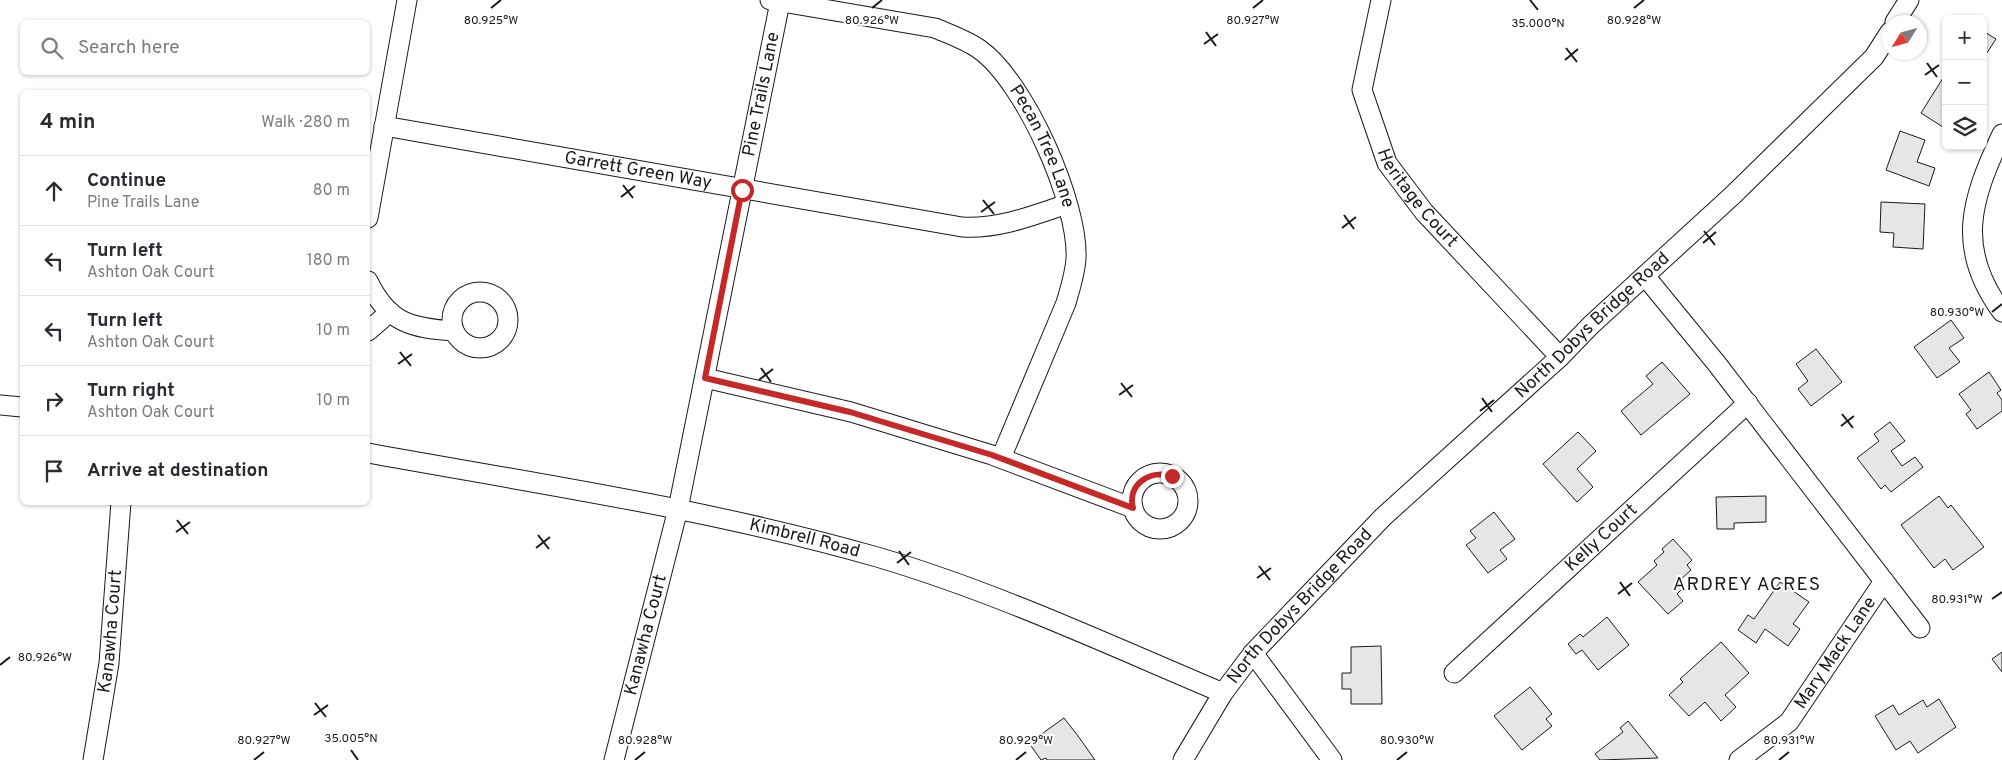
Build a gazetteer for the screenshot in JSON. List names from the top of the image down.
{
  "streets": {
    "street": [
      "Pine Trails Lane",
      "Pecan Tree Lane",
      "Garrett Green Way",
      "Heritage Court",
      "North Dobys Bridge Road",
      "Kelly Court",
      "Kimbrell Road",
      "Kanawha Court",
      "Mary Mack Lane"
    ]
  },
  "crossings": [
    ["Pine Trails Lane", "Pecan Tree Lane"],
    ["Pine Trails Lane", "Garrett Green Way"],
    ["Pine Trails Lane", "Kimbrell Road"],
    ["Pine Trails Lane", "Kanawha Court"],
    ["Pecan Tree Lane", "Garrett Green Way"],
    ["Heritage Court", "North Dobys Bridge Road"],
    ["North Dobys Bridge Road", "Kimbrell Road"],
    ["Kimbrell Road", "Kanawha Court"]
  ],
  "districts": ["ARDREY ACRES"],
  "north": "bottom left",
  "page": {
    "map_buttons": ["+", "−"],
    "search": "Search here",
    "heading": ["4 min", "Walk · 280 m"],
    "list": [
      ["Continue", "Pine Trails Lane", "80 m"],
      ["Turn left", "Ashton Oak Court", "180 m"],
      ["Turn left", "Ashton Oak Court", "10 m"],
      ["Turn right", "Ashton Oak Court", "10 m"],
      "Arrive at destination"
    ]
  },
  "coordinates": [
    "80.925°W",
    "80.926°W",
    "80.927°W",
    "80.928°W",
    "35.000°N",
    "80.930°W",
    "80.931°W",
    "35.005°N",
    "80.929°W"
  ]
}
